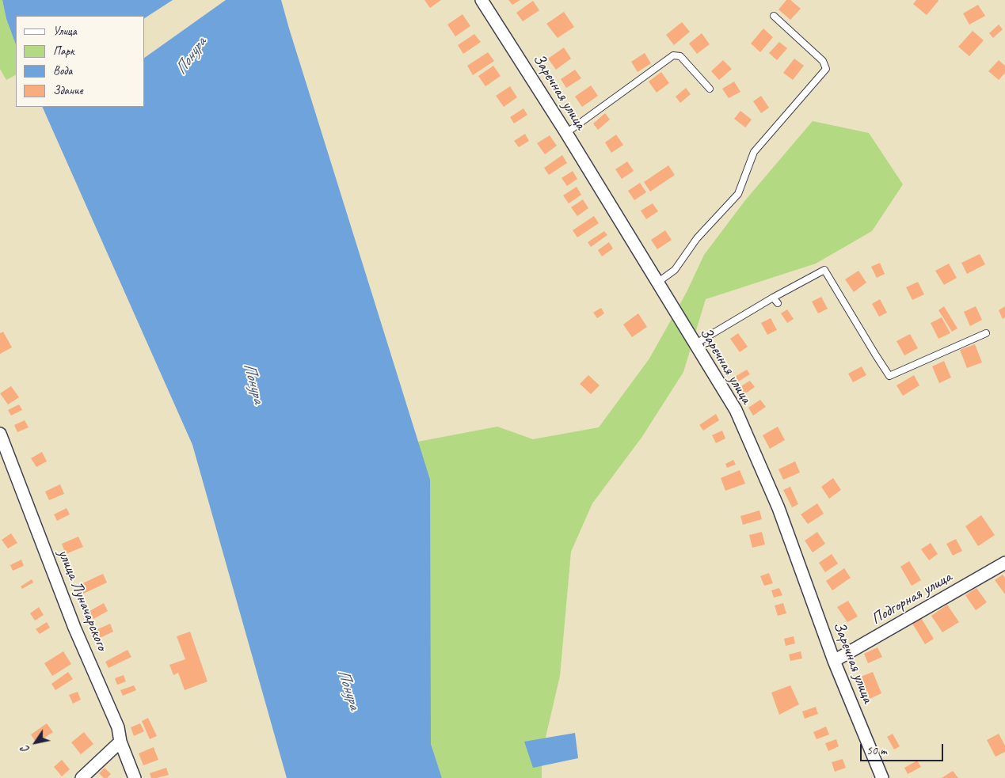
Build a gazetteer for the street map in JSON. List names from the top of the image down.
{
  "streets": {
    "street": ["Заречная улица", "Подгорная улица", "улица Луначарского"]
  },
  "crossings": [
    ["Заречная улица", "Подгорная улица"]
  ],
  "water": ["Понура"],
  "legend": [
    "Улица",
    "Парк",
    "Вода",
    "Здание"
  ],
  "scale_bar": "50 m",
  "north": "bottom left"
}
